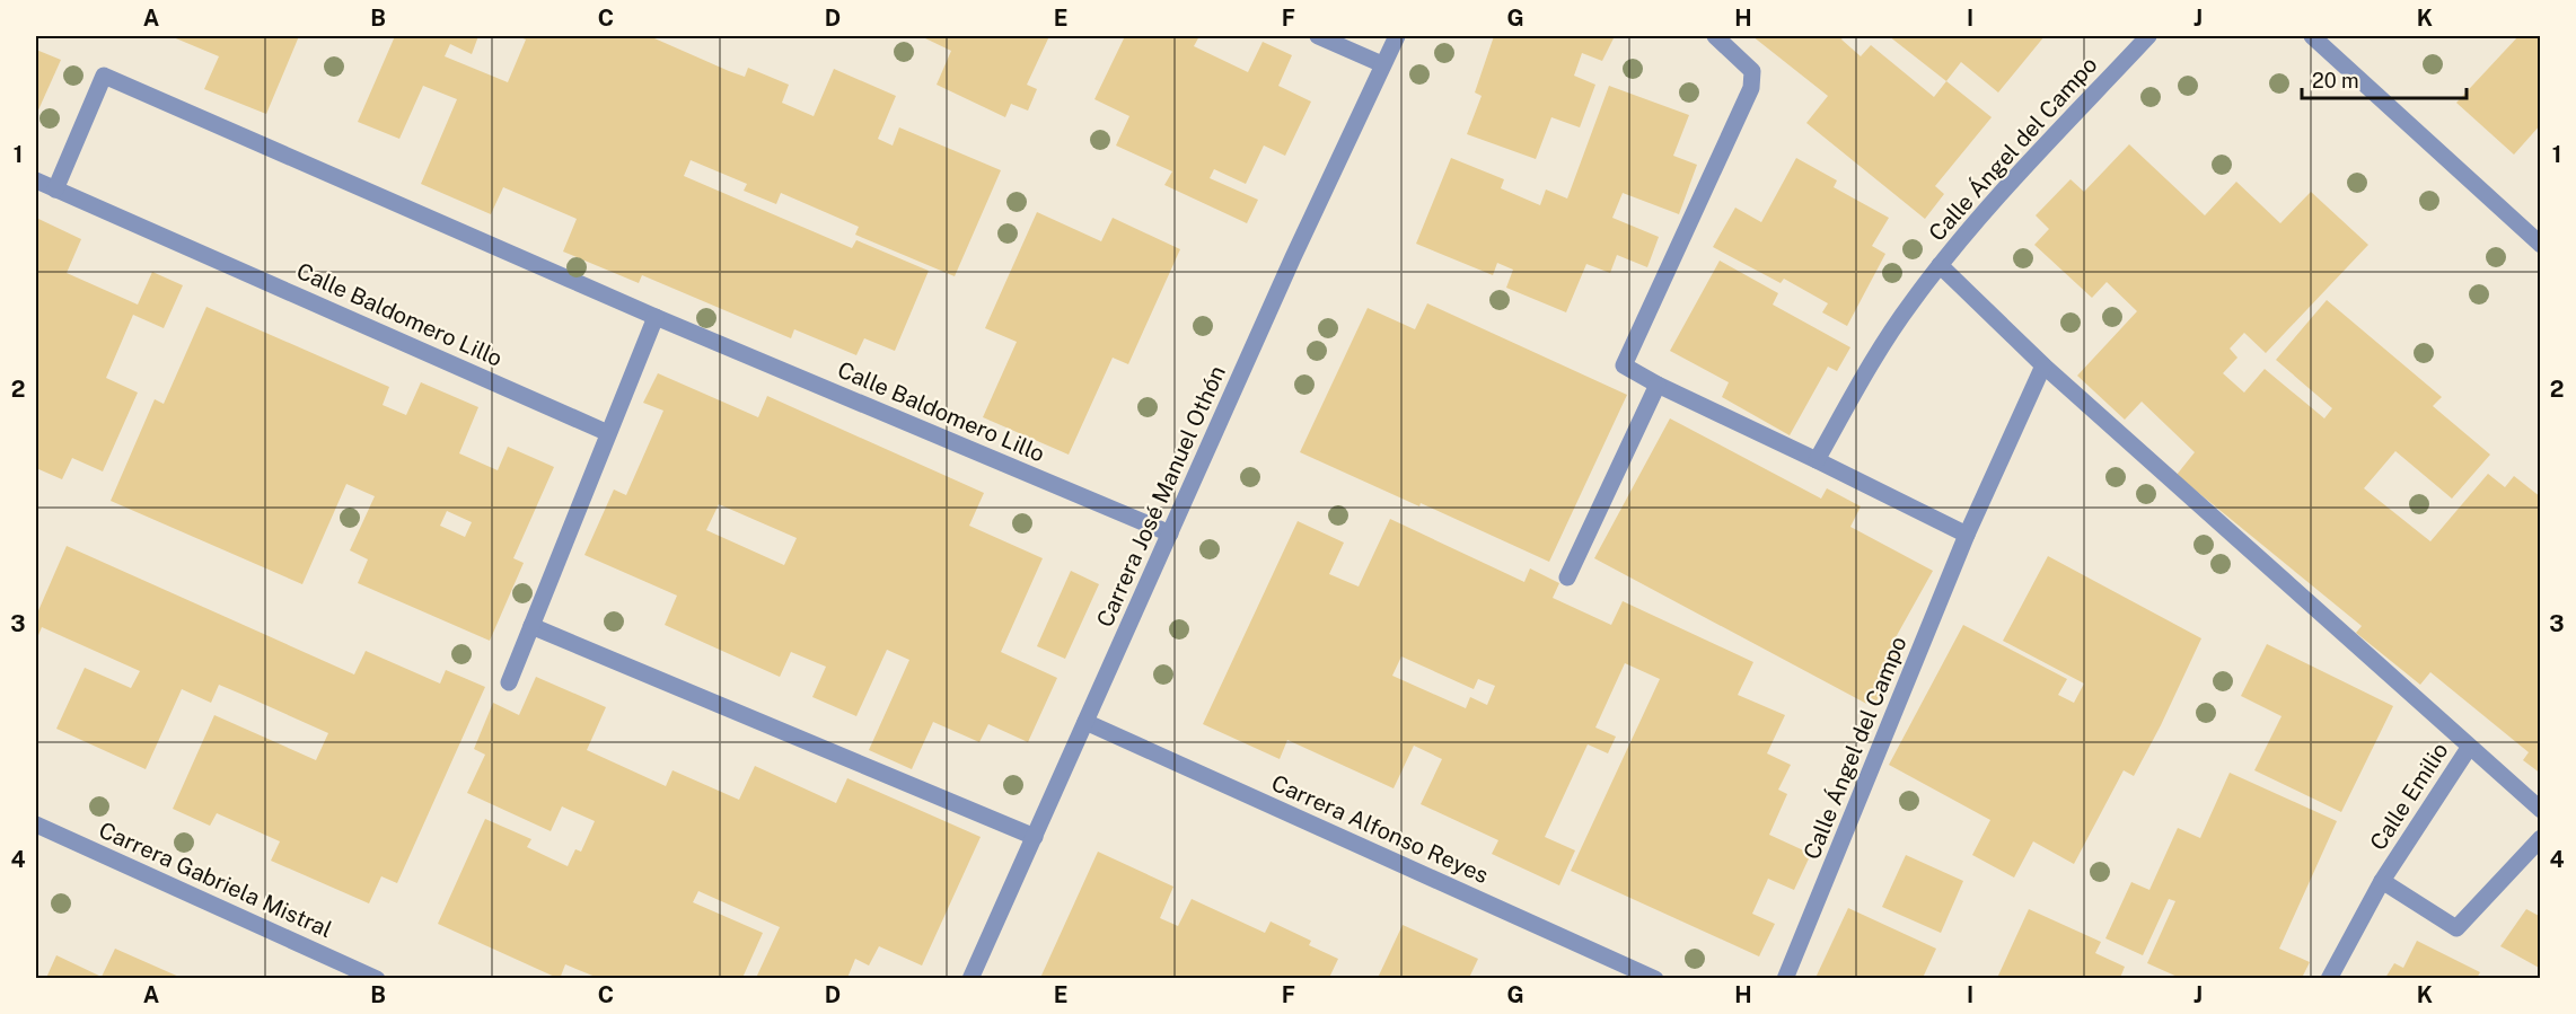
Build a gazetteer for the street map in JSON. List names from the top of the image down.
{
  "streets": {
    "street": [
      "Calle Ángel del Campo",
      "Calle Baldomero Lillo",
      "Carrera José Manuel Othón",
      "Calle Emilio",
      "Carrera Alfonso Reyes",
      "Carrera Gabriela Mistral"
    ]
  },
  "crossings": [
    ["Calle Baldomero Lillo", "Carrera José Manuel Othón"],
    ["Carrera José Manuel Othón", "Carrera Alfonso Reyes"]
  ],
  "scale_bar": "20 m",
  "grid": {
    "columns": [
      "A",
      "B",
      "C",
      "D",
      "E",
      "F",
      "G",
      "H",
      "I",
      "J",
      "K"
    ],
    "rows": [
      "1",
      "2",
      "3",
      "4"
    ]
  }
}
